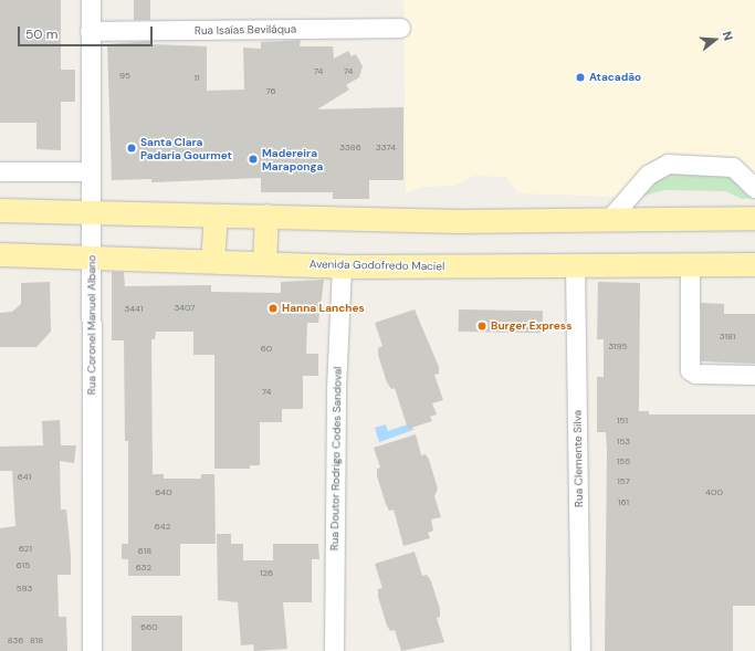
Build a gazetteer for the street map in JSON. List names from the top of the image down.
{
  "streets": {
    "main road": ["Avenida Godofredo Maciel"],
    "street": [
      "Rua Isaías Beviláqua",
      "Rua Coronel Manuel Albano",
      "Rua Doutor Rodrigo Codes Sandoval",
      "Rua Clemente Silva"
    ]
  },
  "crossings": [
    ["Rua Isaías Beviláqua", "Rua Coronel Manuel Albano"],
    ["Avenida Godofredo Maciel", "Rua Coronel Manuel Albano"],
    ["Avenida Godofredo Maciel", "Rua Doutor Rodrigo Codes Sandoval"],
    ["Avenida Godofredo Maciel", "Rua Clemente Silva"]
  ],
  "places": [
    "Atacadão",
    "Santa Clara Padaria Gourmet",
    "Madereira Maraponga",
    "Hanna Lanches",
    "Burger Express"
  ],
  "house_numbers": [
    "74",
    "74",
    "95",
    "11",
    "76",
    "3386",
    "3374",
    "3407",
    "3441",
    "3181",
    "3195",
    "60",
    "74",
    "151",
    "153",
    "155",
    "641",
    "157",
    "640",
    "400",
    "161",
    "642",
    "621",
    "618",
    "615",
    "632",
    "126",
    "593",
    "660",
    "836",
    "818"
  ],
  "scale_bar": "50 m",
  "north": "right"
}
